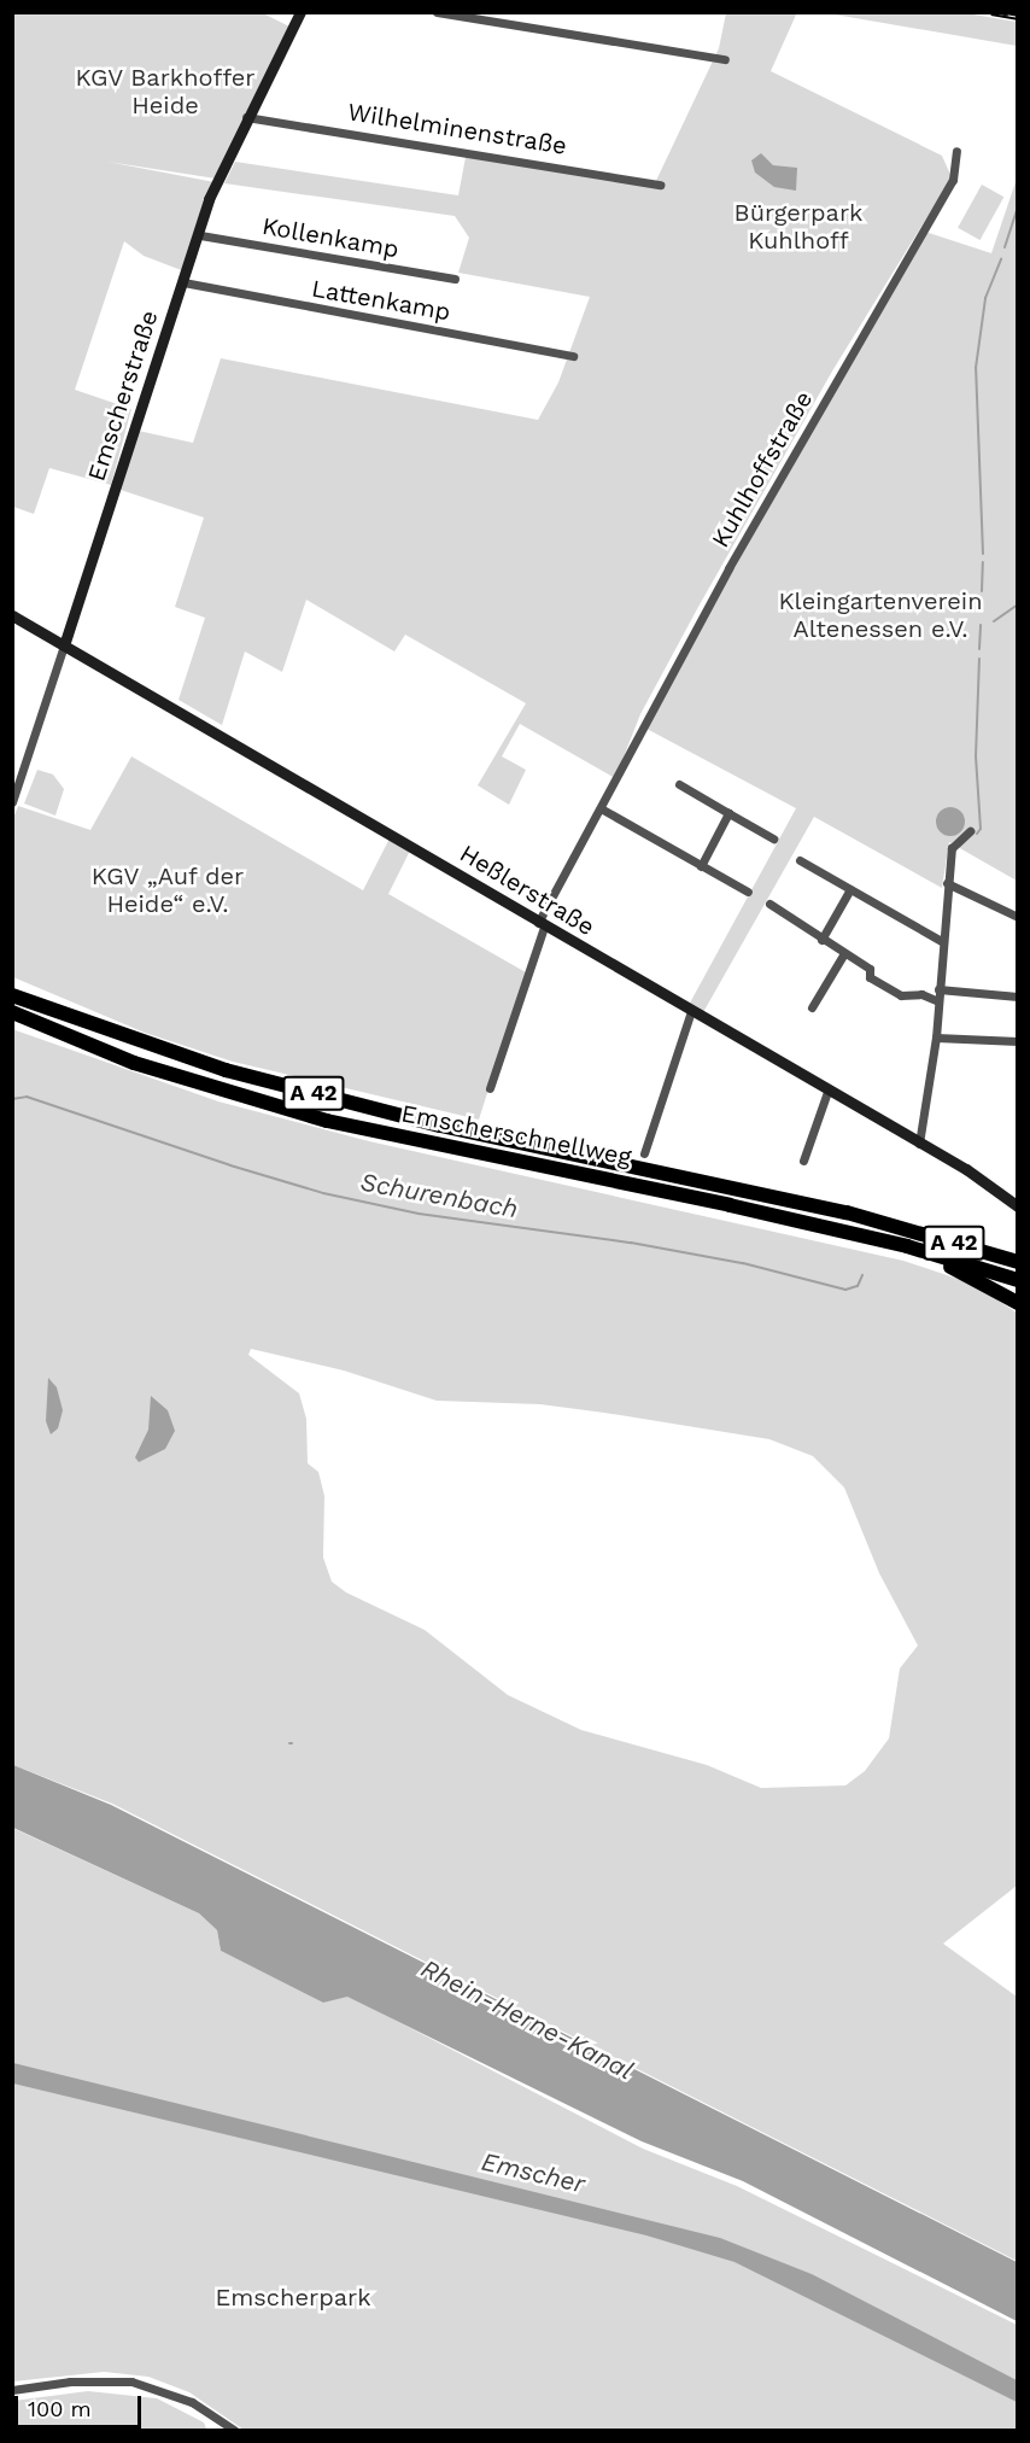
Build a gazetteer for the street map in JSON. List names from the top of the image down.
{
  "streets": {
    "highway": ["A 42", "Emscherschnellweg"],
    "street": [
      "Wilhelminenstraße",
      "Kollenkamp",
      "Lattenkamp",
      "Emscherstraße",
      "Kuhlhoffstraße",
      "Heßlerstraße"
    ]
  },
  "crossings": [
    ["Wilhelminenstraße", "Emscherstraße"],
    ["Kollenkamp", "Emscherstraße"],
    ["Lattenkamp", "Emscherstraße"],
    ["Emscherstraße", "Heßlerstraße"],
    ["Kuhlhoffstraße", "Heßlerstraße"]
  ],
  "water": ["Schurenbach", "Rhein-Herne-Kanal", "Emscher"],
  "parks": [
    "KGV Barkhoffer Heide",
    "Bürgerpark Kuhlhoff",
    "Kleingartenverein Altenessen e.V.",
    "KGV „Auf der Heide“ e.V.",
    "Emscherpark"
  ],
  "scale_bar": "100 m"
}
